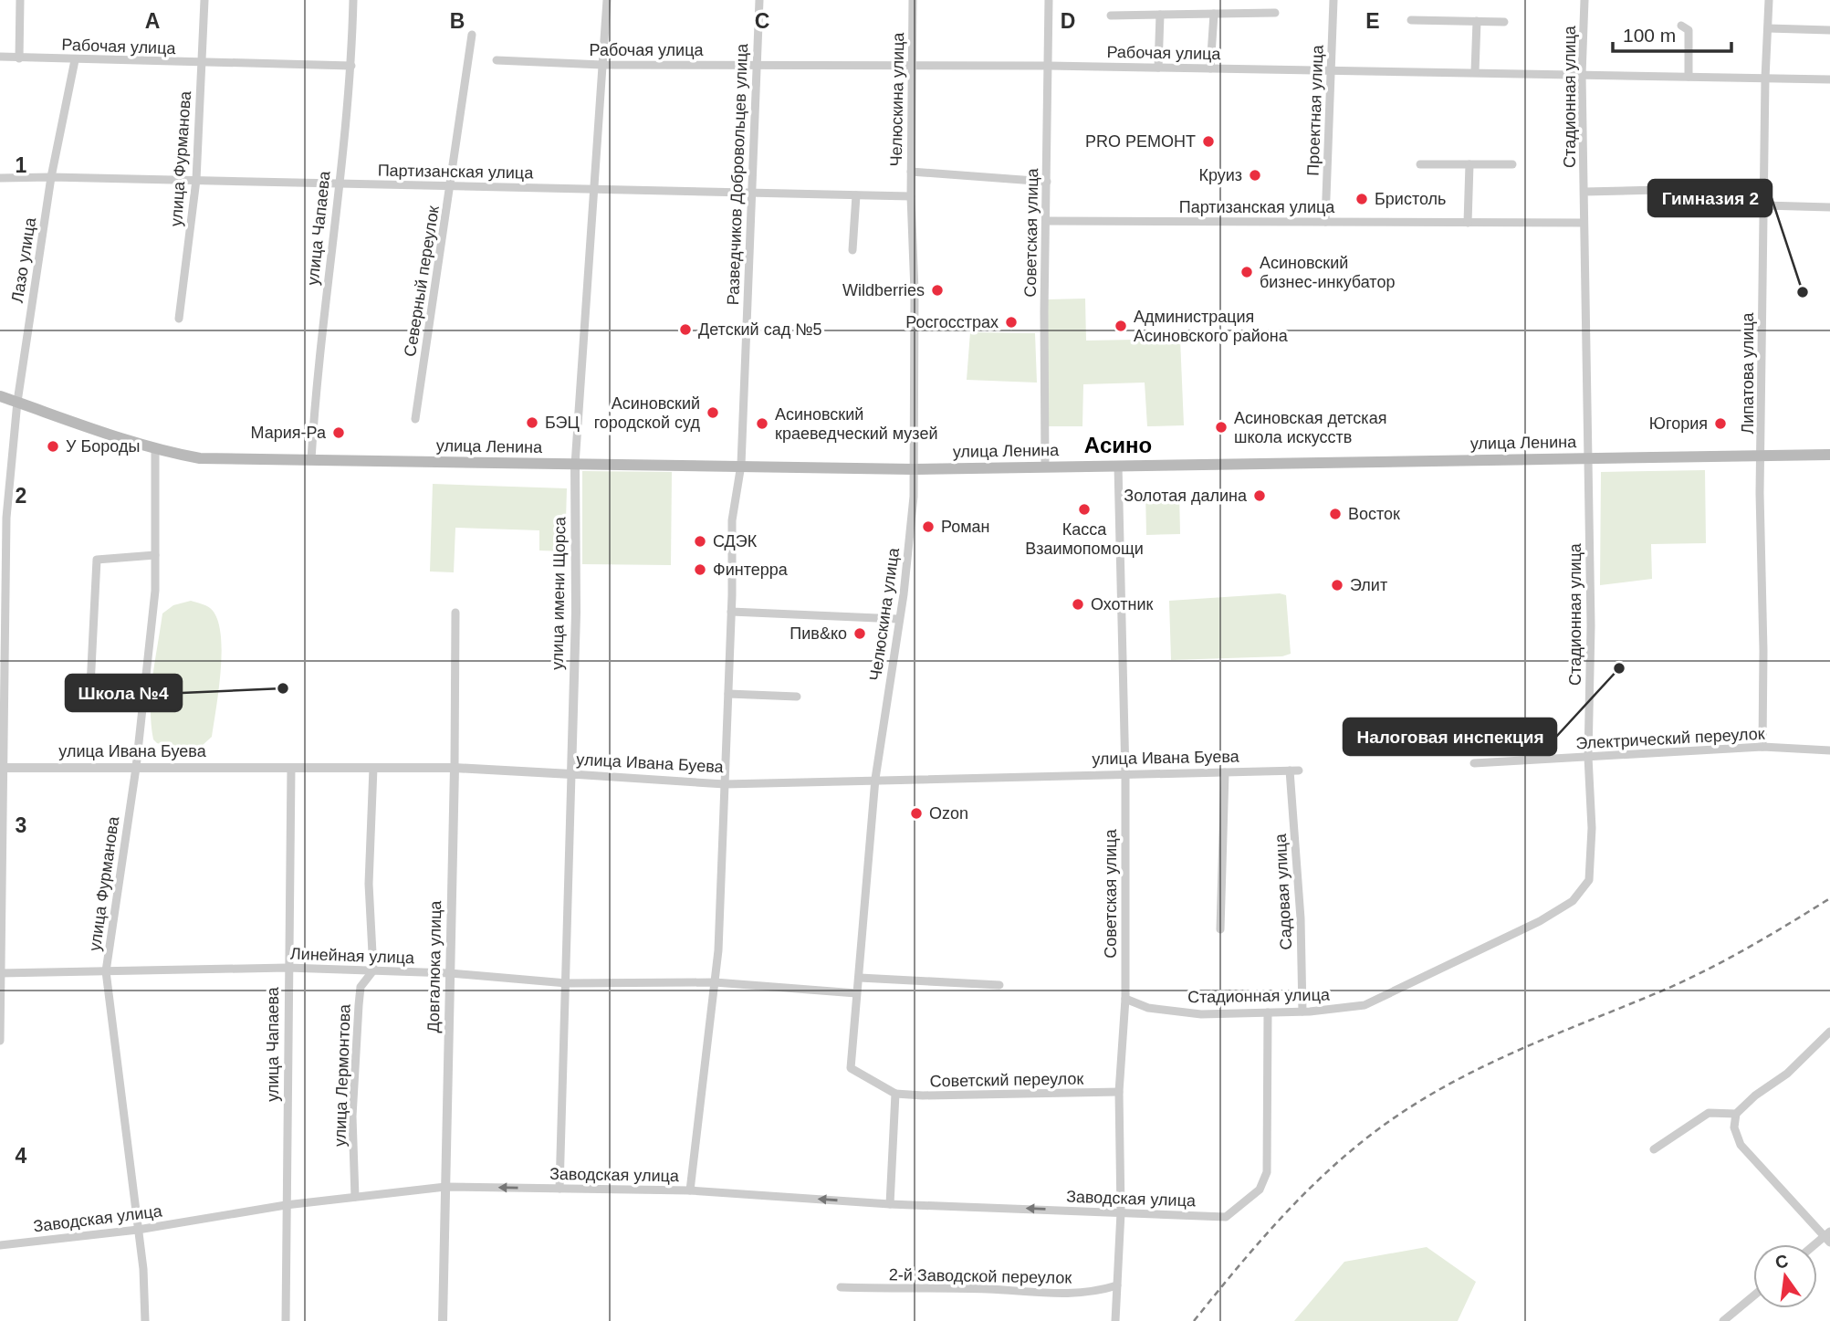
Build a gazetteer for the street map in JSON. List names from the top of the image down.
{
  "streets": {
    "main road": ["улица Ленина"],
    "street": [
      "Рабочая улица",
      "Стадионная улица",
      "Челюскина улица",
      "Проектная улица",
      "улица Фурманова",
      "Партизанская улица",
      "Разведчиков Добровольцев улица",
      "улица Чапаева",
      "Советская улица",
      "Лазо улица",
      "Северный переулок",
      "Липатова улица",
      "улица имени Щорса",
      "Электрический переулок",
      "улица Ивана Буева",
      "Садовая улица",
      "Линейная улица",
      "Довгалюка улица",
      "улица Лермонтова",
      "Советский переулок",
      "Заводская улица",
      "2-й Заводской переулок"
    ]
  },
  "crossings": [
    ["Рабочая улица", "Стадионная улица"],
    ["Рабочая улица", "Челюскина улица"],
    ["Рабочая улица", "Проектная улица"],
    ["Рабочая улица", "улица Фурманова"],
    ["Рабочая улица", "Разведчиков Добровольцев улица"],
    ["Рабочая улица", "улица Чапаева"],
    ["Рабочая улица", "Советская улица"],
    ["Рабочая улица", "Лазо улица"],
    ["Рабочая улица", "Липатова улица"],
    ["Рабочая улица", "улица имени Щорса"],
    ["Стадионная улица", "Партизанская улица"],
    ["Стадионная улица", "Советская улица"],
    ["Стадионная улица", "улица Ленина"],
    ["Стадионная улица", "Электрический переулок"],
    ["Стадионная улица", "Садовая улица"],
    ["Стадионная улица", "Заводская улица"],
    ["Челюскина улица", "Партизанская улица"],
    ["Челюскина улица", "улица Ленина"],
    ["Челюскина улица", "улица Ивана Буева"],
    ["Челюскина улица", "Линейная улица"],
    ["Челюскина улица", "Советский переулок"],
    ["Проектная улица", "Партизанская улица"],
    ["улица Фурманова", "Партизанская улица"],
    ["улица Фурманова", "улица Ленина"],
    ["улица Фурманова", "улица Ивана Буева"],
    ["улица Фурманова", "Линейная улица"],
    ["улица Фурманова", "Заводская улица"],
    ["Партизанская улица", "Разведчиков Добровольцев улица"],
    ["Партизанская улица", "улица Чапаева"],
    ["Партизанская улица", "Советская улица"],
    ["Партизанская улица", "Лазо улица"],
    ["Партизанская улица", "Северный переулок"],
    ["Партизанская улица", "улица имени Щорса"],
    ["Разведчиков Добровольцев улица", "улица Ленина"],
    ["Разведчиков Добровольцев улица", "улица Ивана Буева"],
    ["Разведчиков Добровольцев улица", "Линейная улица"],
    ["Разведчиков Добровольцев улица", "Заводская улица"],
    ["улица Чапаева", "улица Ленина"],
    ["улица Чапаева", "улица Ивана Буева"],
    ["улица Чапаева", "Линейная улица"],
    ["улица Чапаева", "Заводская улица"],
    ["Советская улица", "улица Ленина"],
    ["Советская улица", "улица Ивана Буева"],
    ["Советская улица", "Советский переулок"],
    ["Советская улица", "Заводская улица"],
    ["Советская улица", "2-й Заводской переулок"],
    ["Лазо улица", "улица Ленина"],
    ["Лазо улица", "улица Ивана Буева"],
    ["Лазо улица", "Линейная улица"],
    ["Липатова улица", "улица Ленина"],
    ["Липатова улица", "Электрический переулок"],
    ["улица Ленина", "улица имени Щорса"],
    ["улица имени Щорса", "улица Ивана Буева"],
    ["улица имени Щорса", "Линейная улица"],
    ["улица имени Щорса", "Заводская улица"],
    ["улица Ивана Буева", "Садовая улица"],
    ["улица Ивана Буева", "Довгалюка улица"],
    ["Линейная улица", "Довгалюка улица"],
    ["Линейная улица", "улица Лермонтова"],
    ["Довгалюка улица", "Заводская улица"],
    ["улица Лермонтова", "Заводская улица"]
  ],
  "one_way": ["Заводская улица"],
  "districts": ["Асино"],
  "places": [
    "PRO РЕМОНТ",
    "Круиз",
    "Бристоль",
    "Асиновский бизнес-инкубатор",
    "Wildberries",
    "Гимназия 2",
    "Росгосстрах",
    "Администрация Асиновского района",
    "Детский сад №5",
    "Асиновский городской суд",
    "БЭЦ",
    "Асиновский краеведческий музей",
    "Югория",
    "Асиновская детская школа искусств",
    "Мария-Ра",
    "У Бороды",
    "Золотая далина",
    "Касса Взаимопомощи",
    "Восток",
    "Роман",
    "СДЭК",
    "Финтерра",
    "Элит",
    "Охотник",
    "Пив&ко",
    "Налоговая инспекция",
    "Школа №4",
    "Ozon"
  ],
  "scale_bar": "100 m",
  "north": "top",
  "grid": {
    "columns": [
      "A",
      "B",
      "C",
      "D",
      "E"
    ],
    "rows": [
      "1",
      "2",
      "3",
      "4"
    ]
  }
}
